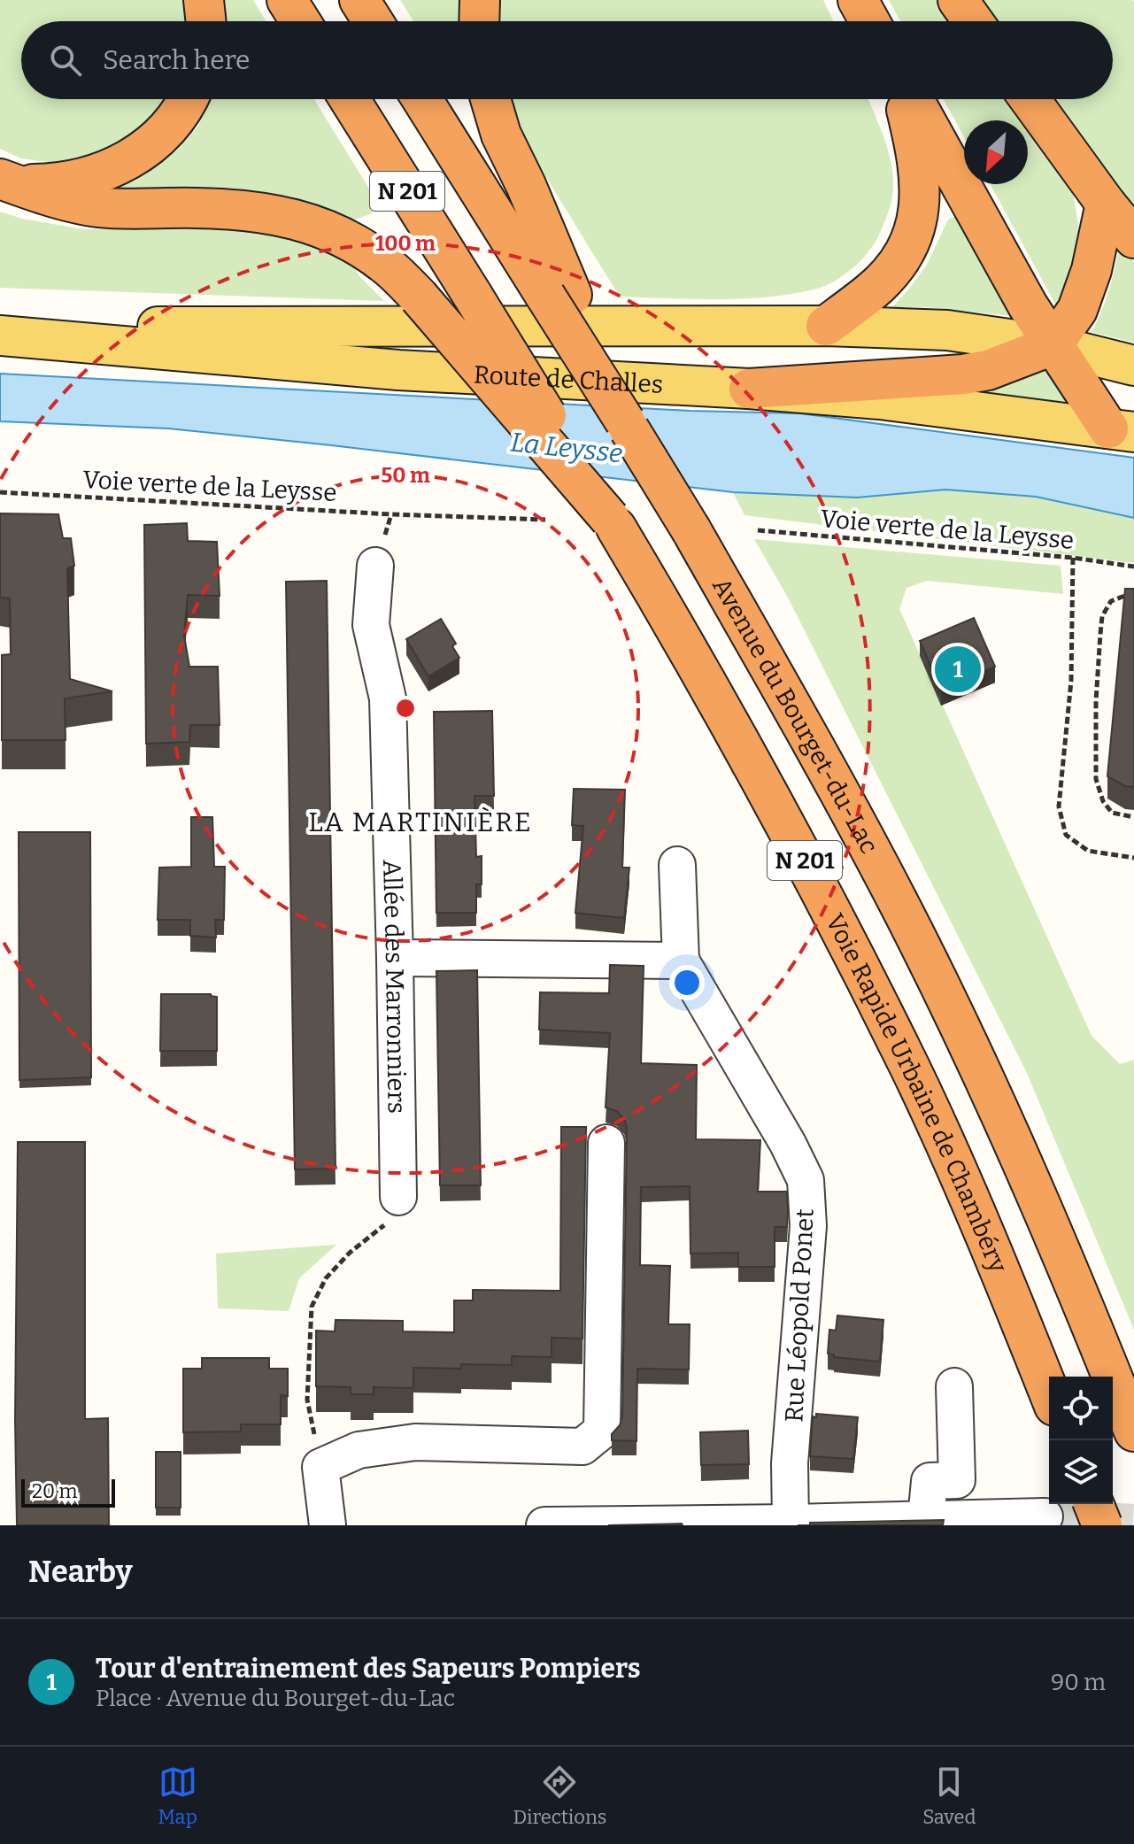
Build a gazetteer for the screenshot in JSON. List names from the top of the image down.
{
  "streets": {
    "highway": ["N 201", "Avenue du Bourget-du-Lac", "Voie Rapide Urbaine de Chambéry"],
    "main road": ["Route de Challes"],
    "street": ["Allée des Marronniers", "Rue Léopold Ponet"],
    "path": ["Voie verte de la Leysse"]
  },
  "crossings": [
    ["N 201", "Avenue du Bourget-du-Lac"],
    ["N 201", "Voie Rapide Urbaine de Chambéry"]
  ],
  "districts": ["LA MARTINIÈRE"],
  "water": ["La Leysse"],
  "scale_bar": "20 m",
  "north": "bottom left",
  "page": {
    "search": "Search here",
    "pins": "1",
    "scale": "20 m",
    "heading": "Nearby",
    "list": [
      {
        "mark": "1",
        "name": "Tour d'entrainement des Sapeurs Pompiers",
        "note": "Place · Avenue du Bourget-du-Lac",
        "value": "90 m"
      }
    ],
    "nav": ["Map", "Directions", "Saved"]
  },
  "rings": ["100 m", "50 m"]
}
